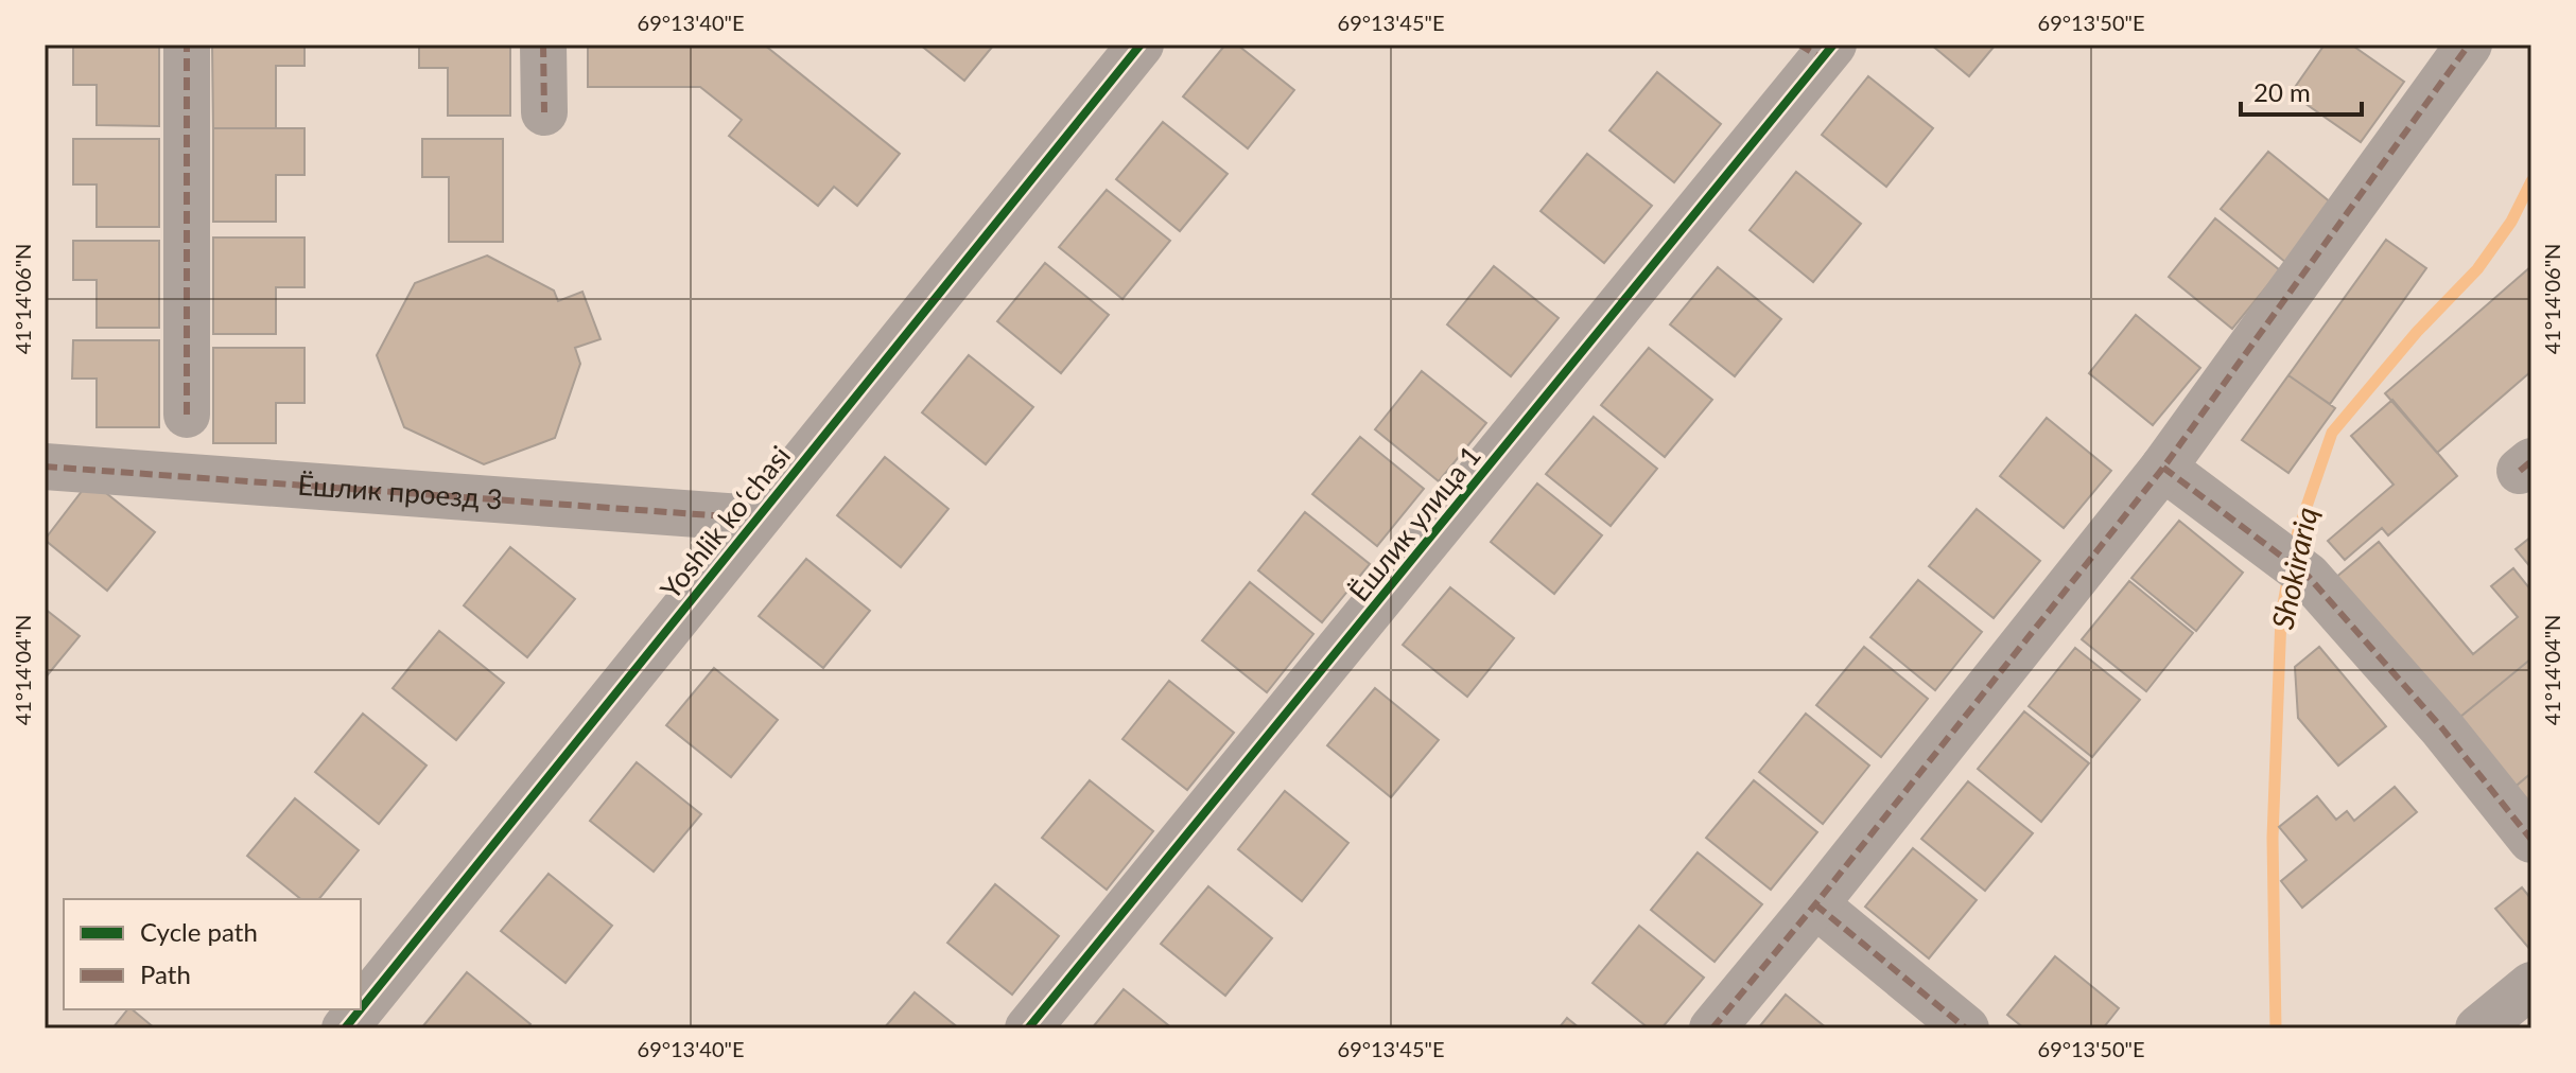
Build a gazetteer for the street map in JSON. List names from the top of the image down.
{
  "streets": {
    "street": ["Ёшлик проезд 3", "Yoshlik koʻchasi", "Ёшлик улица 1"]
  },
  "crossings": [
    ["Ёшлик проезд 3", "Yoshlik koʻchasi"]
  ],
  "water": ["Shokirariq"],
  "legend": ["Cycle path", "Path"],
  "scale_bar": "20 m",
  "coordinates": [
    "69°13'40\"E",
    "69°13'45\"E",
    "69°13'50\"E",
    "41°14'06\"N",
    "41°14'04\"N"
  ]
}
